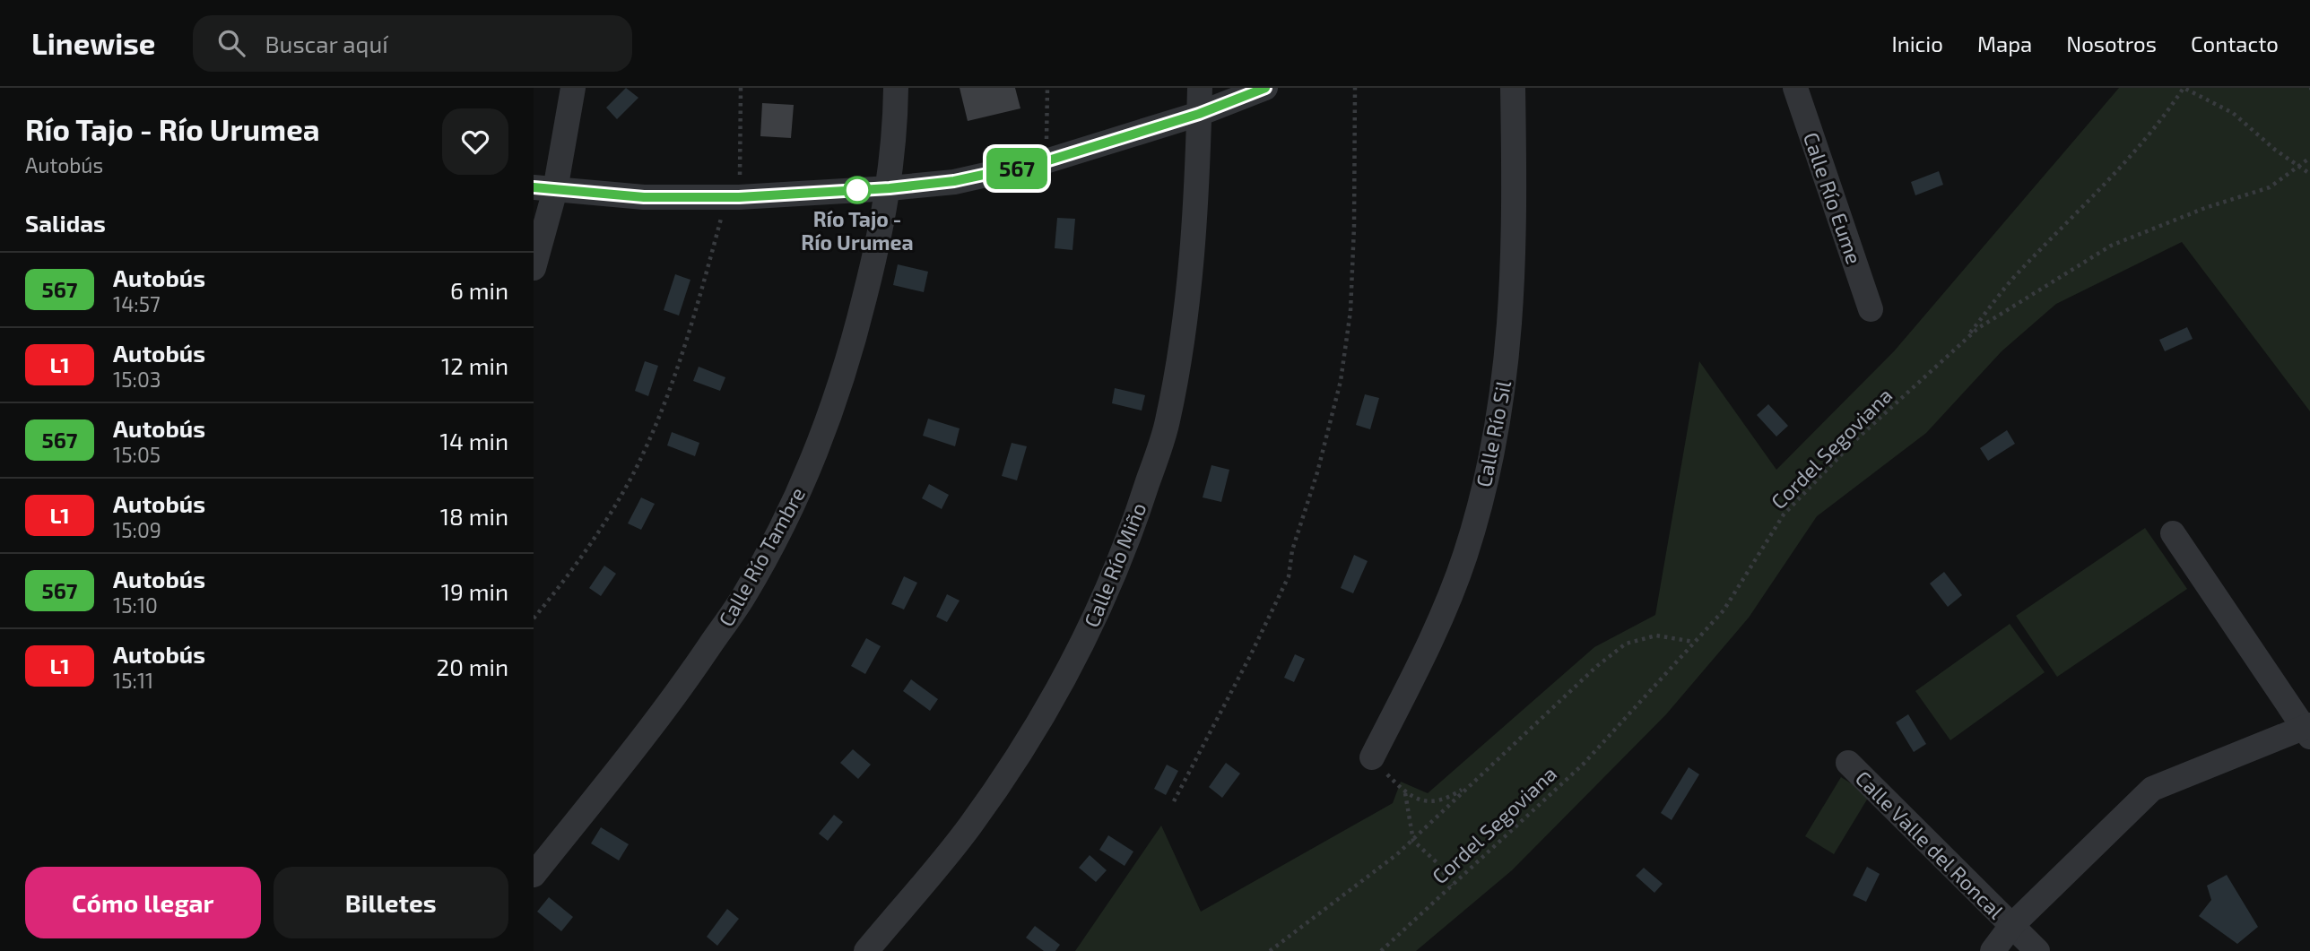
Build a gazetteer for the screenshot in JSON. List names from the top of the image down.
{
  "streets": {
    "street": [
      "Calle Río Eume",
      "Calle Río Sil",
      "Calle Río Tambre",
      "Calle Río Miño",
      "Calle Valle del Roncal"
    ],
    "path": ["Cordel Segoviana"]
  },
  "places": ["Río Tajo - Río Urumea"],
  "lines": ["bus line 567"],
  "page": {
    "header": "Linewise",
    "search": "Buscar aquí",
    "nav": [
      "Inicio",
      "Mapa",
      "Nosotros",
      "Contacto"
    ],
    "heading": [
      ["Río Tajo - Río Urumea", "Autobús"],
      "Salidas"
    ],
    "on_map": "567",
    "list": [
      {
        "mark": "567",
        "name": "Autobús",
        "note": "14:57",
        "value": "6 min"
      },
      {
        "mark": "L1",
        "name": "Autobús",
        "note": "15:03",
        "value": "12 min"
      },
      {
        "mark": "567",
        "name": "Autobús",
        "note": "15:05",
        "value": "14 min"
      },
      {
        "mark": "L1",
        "name": "Autobús",
        "note": "15:09",
        "value": "18 min"
      },
      {
        "mark": "567",
        "name": "Autobús",
        "note": "15:10",
        "value": "19 min"
      },
      {
        "mark": "L1",
        "name": "Autobús",
        "note": "15:11",
        "value": "20 min"
      }
    ],
    "buttons": ["Cómo llegar", "Billetes"]
  }
}
